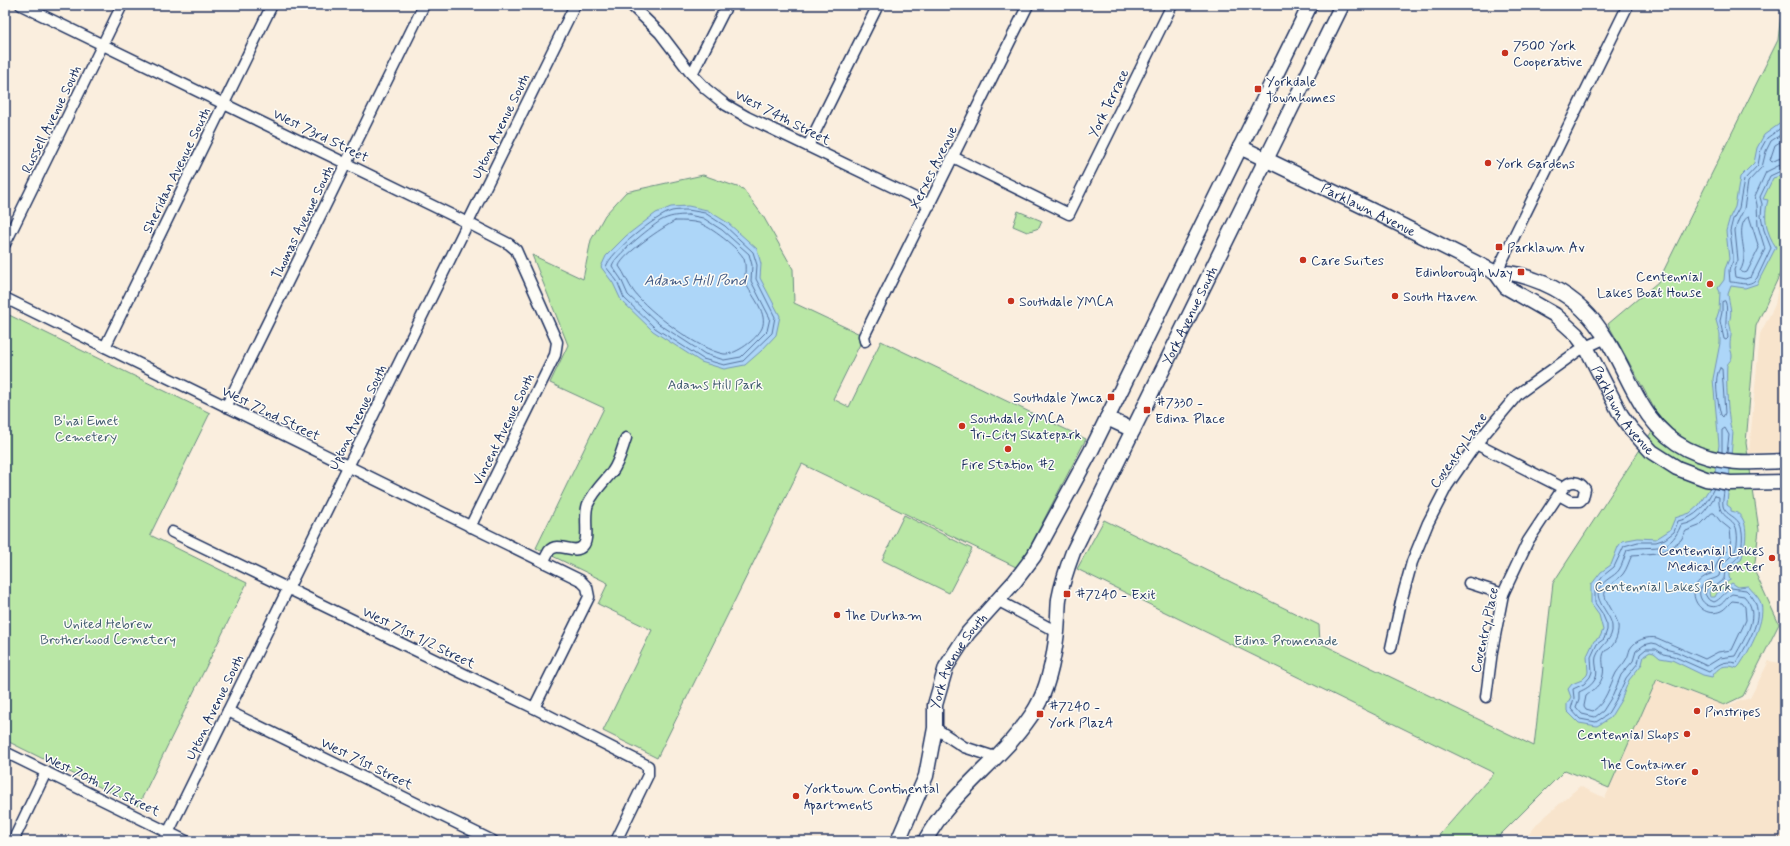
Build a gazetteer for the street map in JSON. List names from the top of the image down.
{
  "streets": {
    "street": [
      "York Terrace",
      "West 74th Street",
      "Russell Avenue South",
      "Upton Avenue South",
      "West 73rd Street",
      "Xerxes Avenue",
      "Sheridan Avenue South",
      "Parklawn Avenue",
      "Thomas Avenue South",
      "York Avenue South",
      "West 72nd Street",
      "Vincent Avenue South",
      "Coventry Lane",
      "Coventry Place",
      "West 71st 1/2 Street",
      "West 71st Street",
      "West 70th 1/2 Street"
    ]
  },
  "crossings": [
    ["York Terrace", "Xerxes Avenue"],
    ["West 74th Street", "Xerxes Avenue"],
    ["Russell Avenue South", "West 73rd Street"],
    ["Upton Avenue South", "West 73rd Street"],
    ["Upton Avenue South", "West 72nd Street"],
    ["Upton Avenue South", "West 71st 1/2 Street"],
    ["Upton Avenue South", "West 71st Street"],
    ["Upton Avenue South", "West 70th 1/2 Street"],
    ["West 73rd Street", "Sheridan Avenue South"],
    ["West 73rd Street", "Thomas Avenue South"],
    ["West 73rd Street", "Vincent Avenue South"],
    ["Sheridan Avenue South", "West 72nd Street"],
    ["Parklawn Avenue", "York Avenue South"],
    ["Parklawn Avenue", "Coventry Lane"],
    ["Thomas Avenue South", "West 72nd Street"],
    ["West 72nd Street", "Vincent Avenue South"],
    ["West 72nd Street", "West 71st 1/2 Street"],
    ["Coventry Lane", "Coventry Place"]
  ],
  "water": ["Adams Hill Pond"],
  "parks": [
    "Adams Hill Park",
    "B'nai Emet Cemetery",
    "Centennial Lakes Park",
    "United Hebrew Brotherhood Cemetery",
    "Edina Promenade"
  ],
  "places": {
    "other": [
      "7500 York Cooperative",
      "York Gardens",
      "Care Suites",
      "Centennial Lakes Boat House",
      "South Haven",
      "Southdale YMCA",
      "Southdale YMCA Tri-City Skatepark",
      "Fire Station #2",
      "Centennial Lakes Medical Center",
      "The Durham",
      "Pinstripes",
      "Centennial Shops",
      "The Container Store",
      "Yorktown Continental Apartments"
    ],
    "transit": [
      "Yorkdale Townhomes",
      "Parklawn Av",
      "Edinborough Way",
      "Southdale Ymca",
      "#7330 - Edina Place",
      "#7240 - Exit",
      "#7240 - York PlazA"
    ]
  }
}
